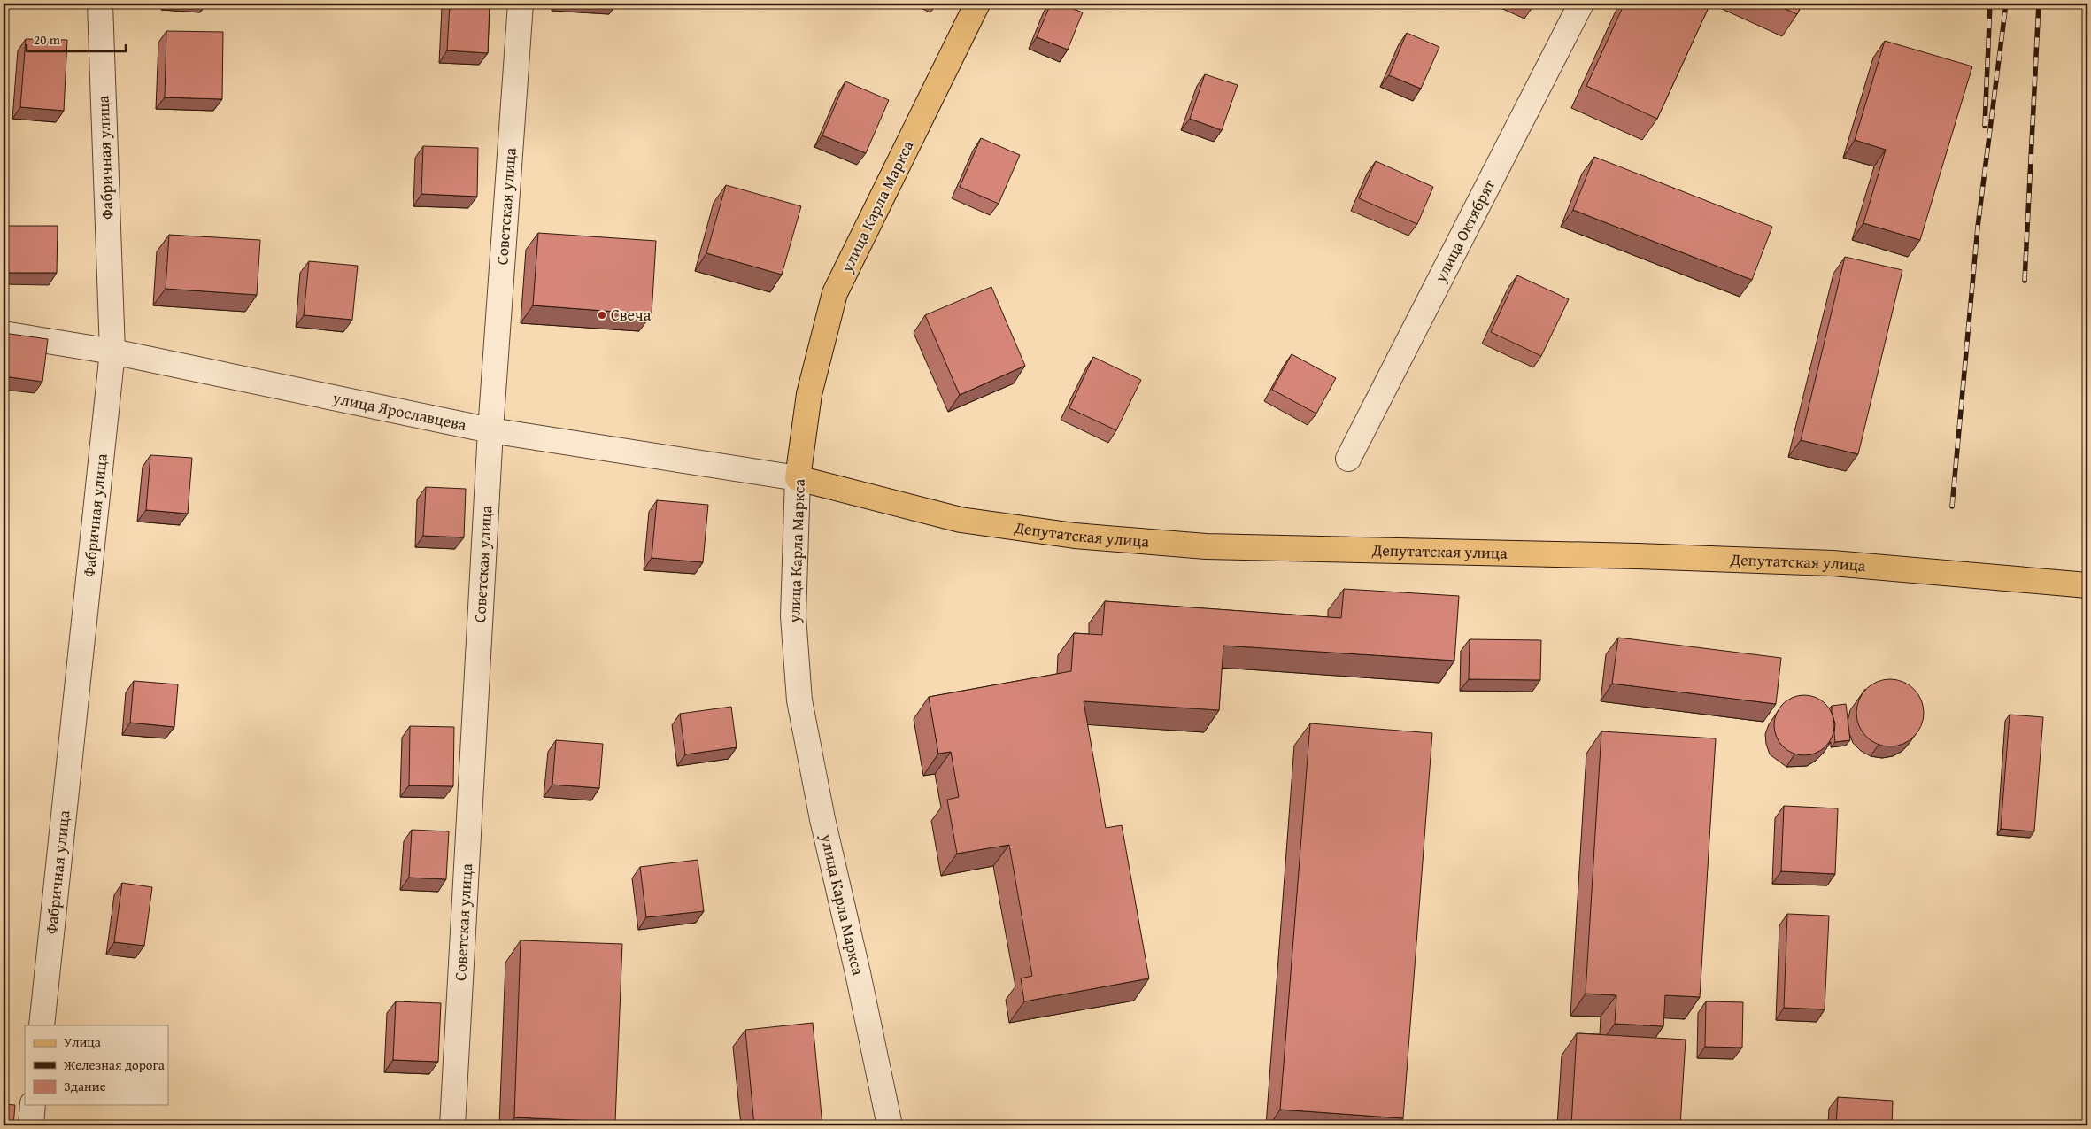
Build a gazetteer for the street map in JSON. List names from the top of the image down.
{
  "streets": {
    "main road": ["улица Карла Маркса", "Депутатская улица"],
    "street": [
      "Фабричная улица",
      "Советская улица",
      "улица Октябрят",
      "улица Ярославцева"
    ]
  },
  "crossings": [
    ["Фабричная улица", "улица Ярославцева"],
    ["Советская улица", "улица Ярославцева"],
    ["улица Карла Маркса", "улица Ярославцева"],
    ["улица Карла Маркса", "Депутатская улица"],
    ["улица Ярославцева", "Депутатская улица"]
  ],
  "places": ["Свеча"],
  "legend": ["Улица", "Железная дорога", "Здание"],
  "scale_bar": "20 m"
}
